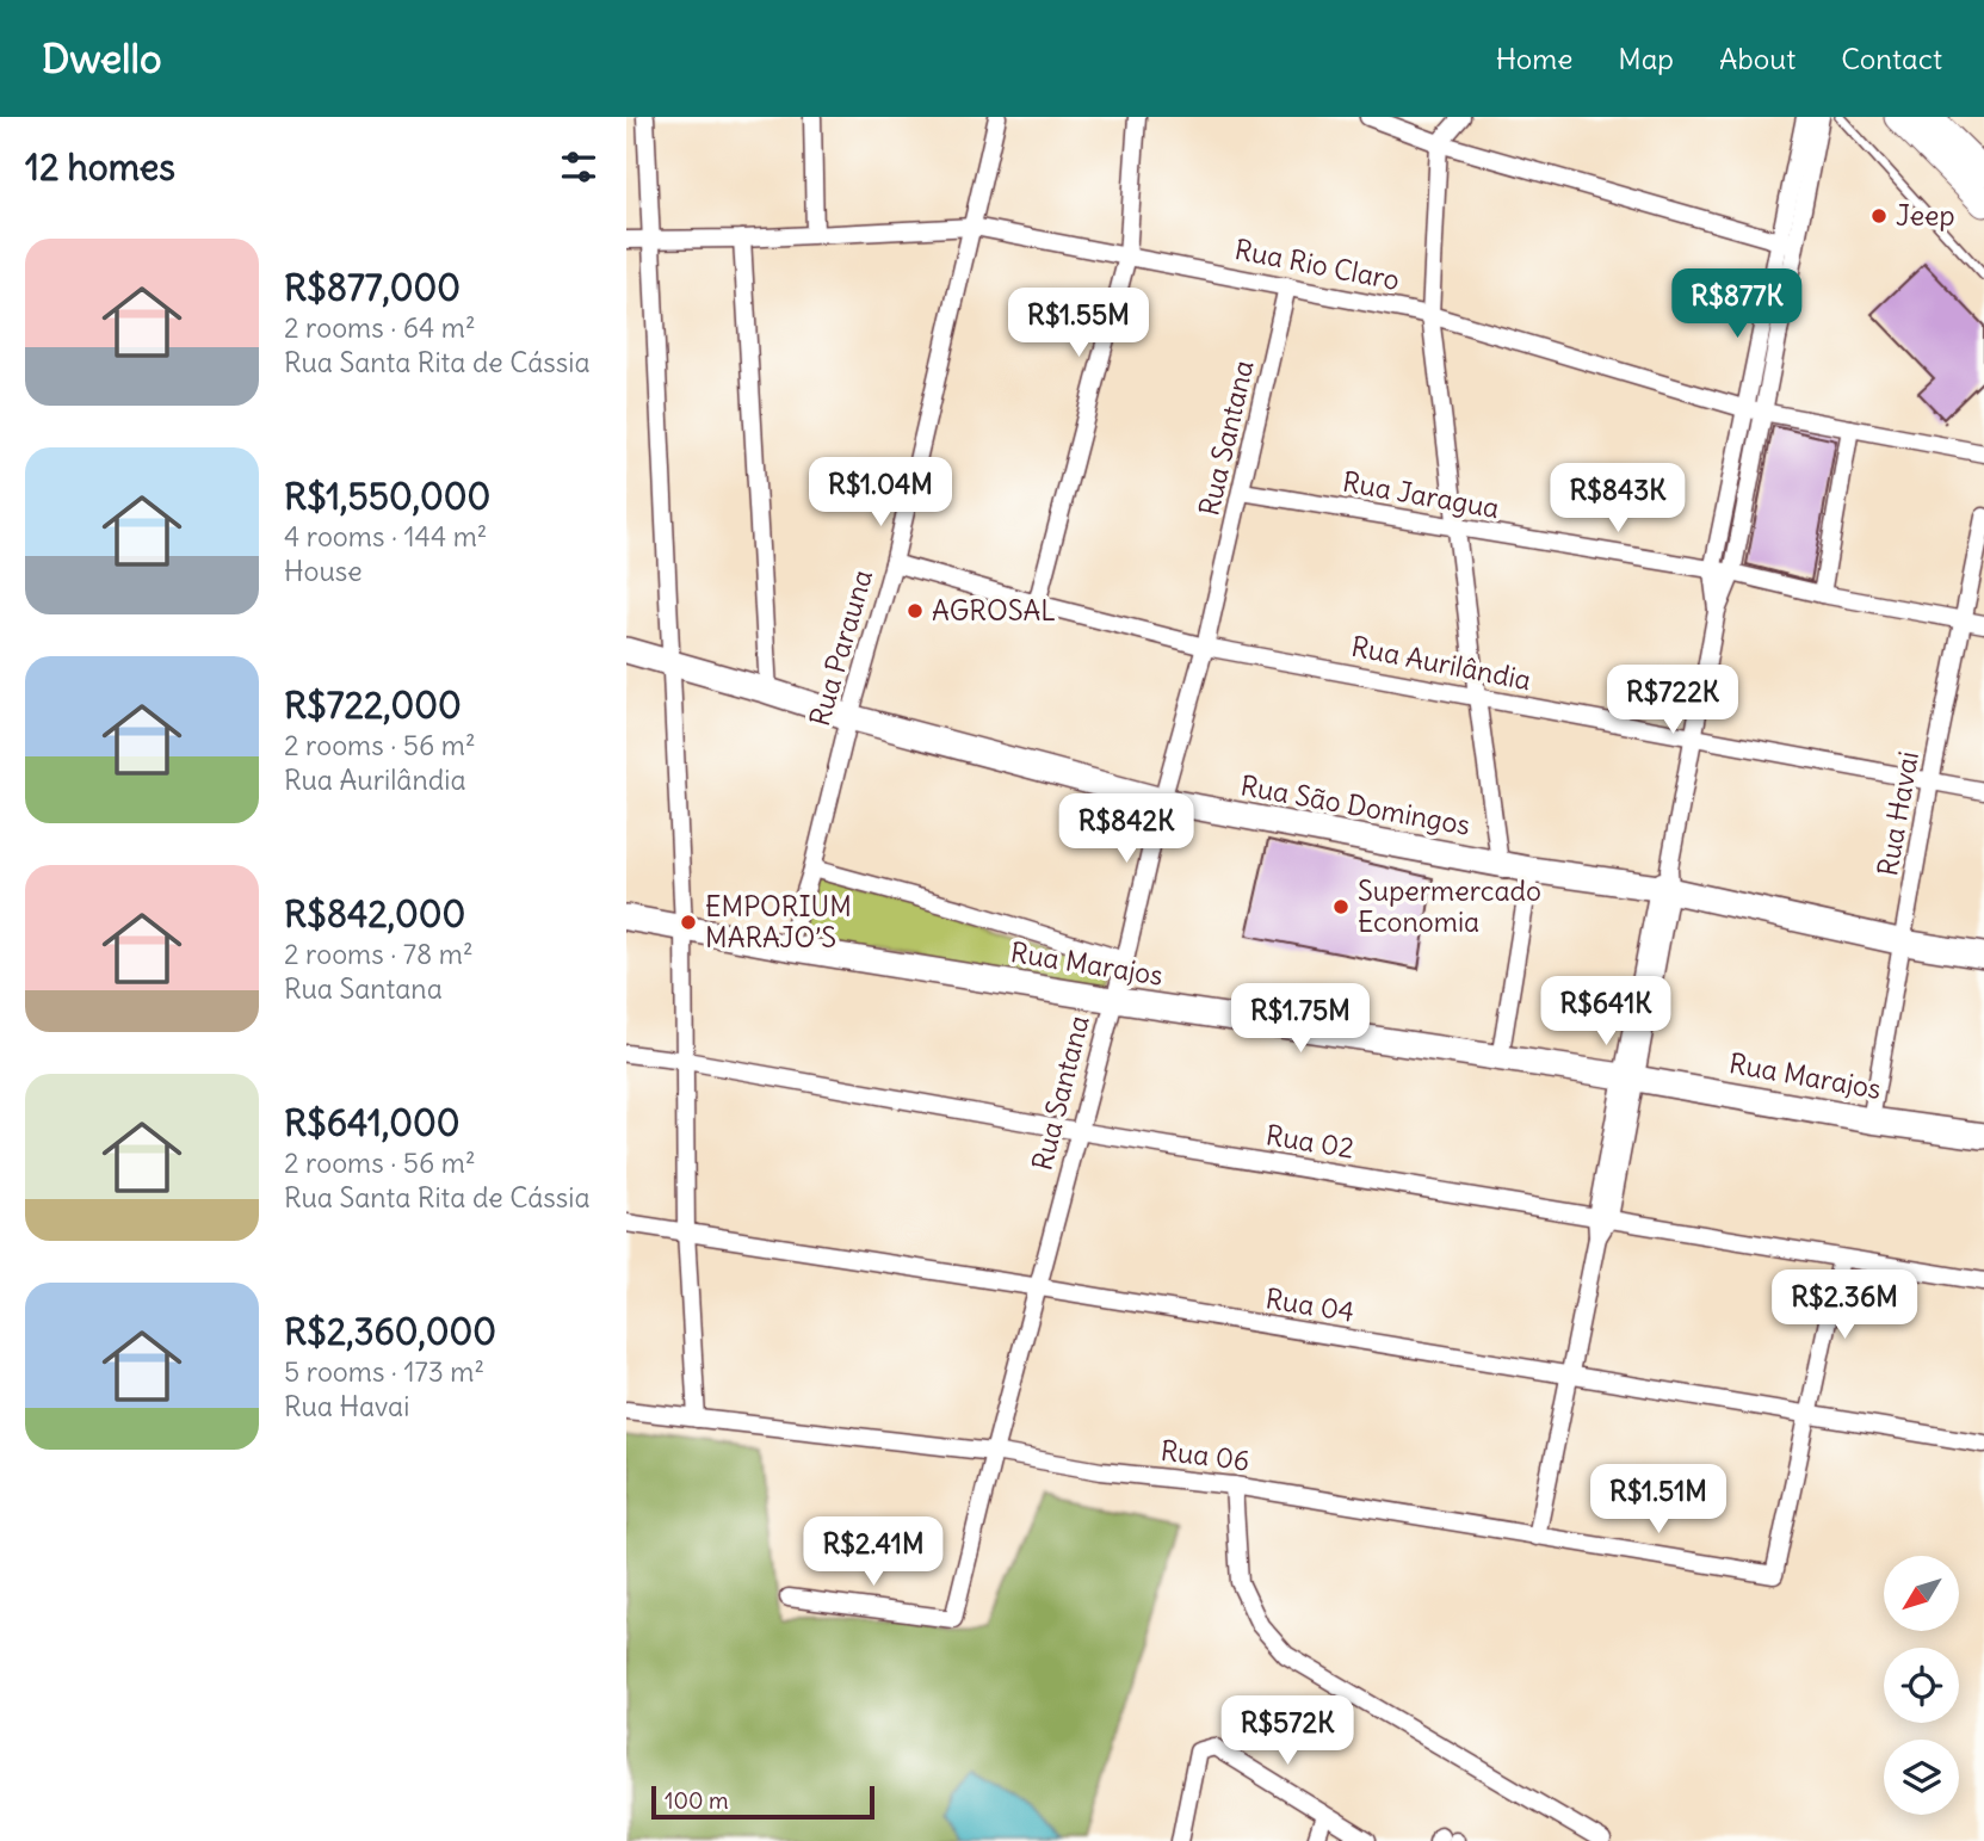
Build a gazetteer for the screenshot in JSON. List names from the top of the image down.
{
  "streets": {
    "street": [
      "Rua Rio Claro",
      "Rua Santana",
      "Rua Jaragua",
      "Rua Parauna",
      "Rua Aurilândia",
      "Rua São Domingos",
      "Rua Havai",
      "Rua Marajos",
      "Rua 02",
      "Rua 04",
      "Rua 06"
    ]
  },
  "crossings": [
    ["Rua Rio Claro", "Rua Santana"],
    ["Rua Rio Claro", "Rua Parauna"],
    ["Rua Santana", "Rua Jaragua"],
    ["Rua Santana", "Rua Aurilândia"],
    ["Rua Santana", "Rua São Domingos"],
    ["Rua Santana", "Rua Marajos"],
    ["Rua Santana", "Rua 02"],
    ["Rua Santana", "Rua 04"],
    ["Rua Santana", "Rua 06"],
    ["Rua Jaragua", "Rua Havai"],
    ["Rua Parauna", "Rua Aurilândia"],
    ["Rua Parauna", "Rua São Domingos"],
    ["Rua Parauna", "Rua Marajos"],
    ["Rua Aurilândia", "Rua Havai"],
    ["Rua São Domingos", "Rua Havai"],
    ["Rua Havai", "Rua Marajos"],
    ["Rua 04", "Rua 06"]
  ],
  "places": [
    "Jeep",
    "AGROSAL",
    "Supermercado Economia",
    "EMPORIUM MARAJO’S"
  ],
  "scale_bar": "100 m",
  "north": "bottom left",
  "page": {
    "header": "Dwello",
    "nav": [
      "Home",
      "Map",
      "About",
      "Contact"
    ],
    "heading": "12 homes",
    "list": [
      {
        "name": "R$877,000",
        "note": "2 rooms · 64 m² · Rua Santa Rita de Cássia"
      },
      {
        "name": "R$1,550,000",
        "note": "4 rooms · 144 m² · House"
      },
      {
        "name": "R$722,000",
        "note": "2 rooms · 56 m² · Rua Aurilândia"
      },
      {
        "name": "R$842,000",
        "note": "2 rooms · 78 m² · Rua Santana"
      },
      {
        "name": "R$641,000",
        "note": "2 rooms · 56 m² · Rua Santa Rita de Cássia"
      },
      {
        "name": "R$2,360,000",
        "note": "5 rooms · 173 m² · Rua Havai"
      }
    ],
    "price": [
      "R$877K",
      "R$1.55M",
      "R$1.04M",
      "R$843K",
      "R$722K",
      "R$842K",
      "R$641K",
      "R$1.75M",
      "R$2.36M",
      "R$1.51M",
      "R$2.41M",
      "R$572K"
    ],
    "scale": "100 m"
  }
}
